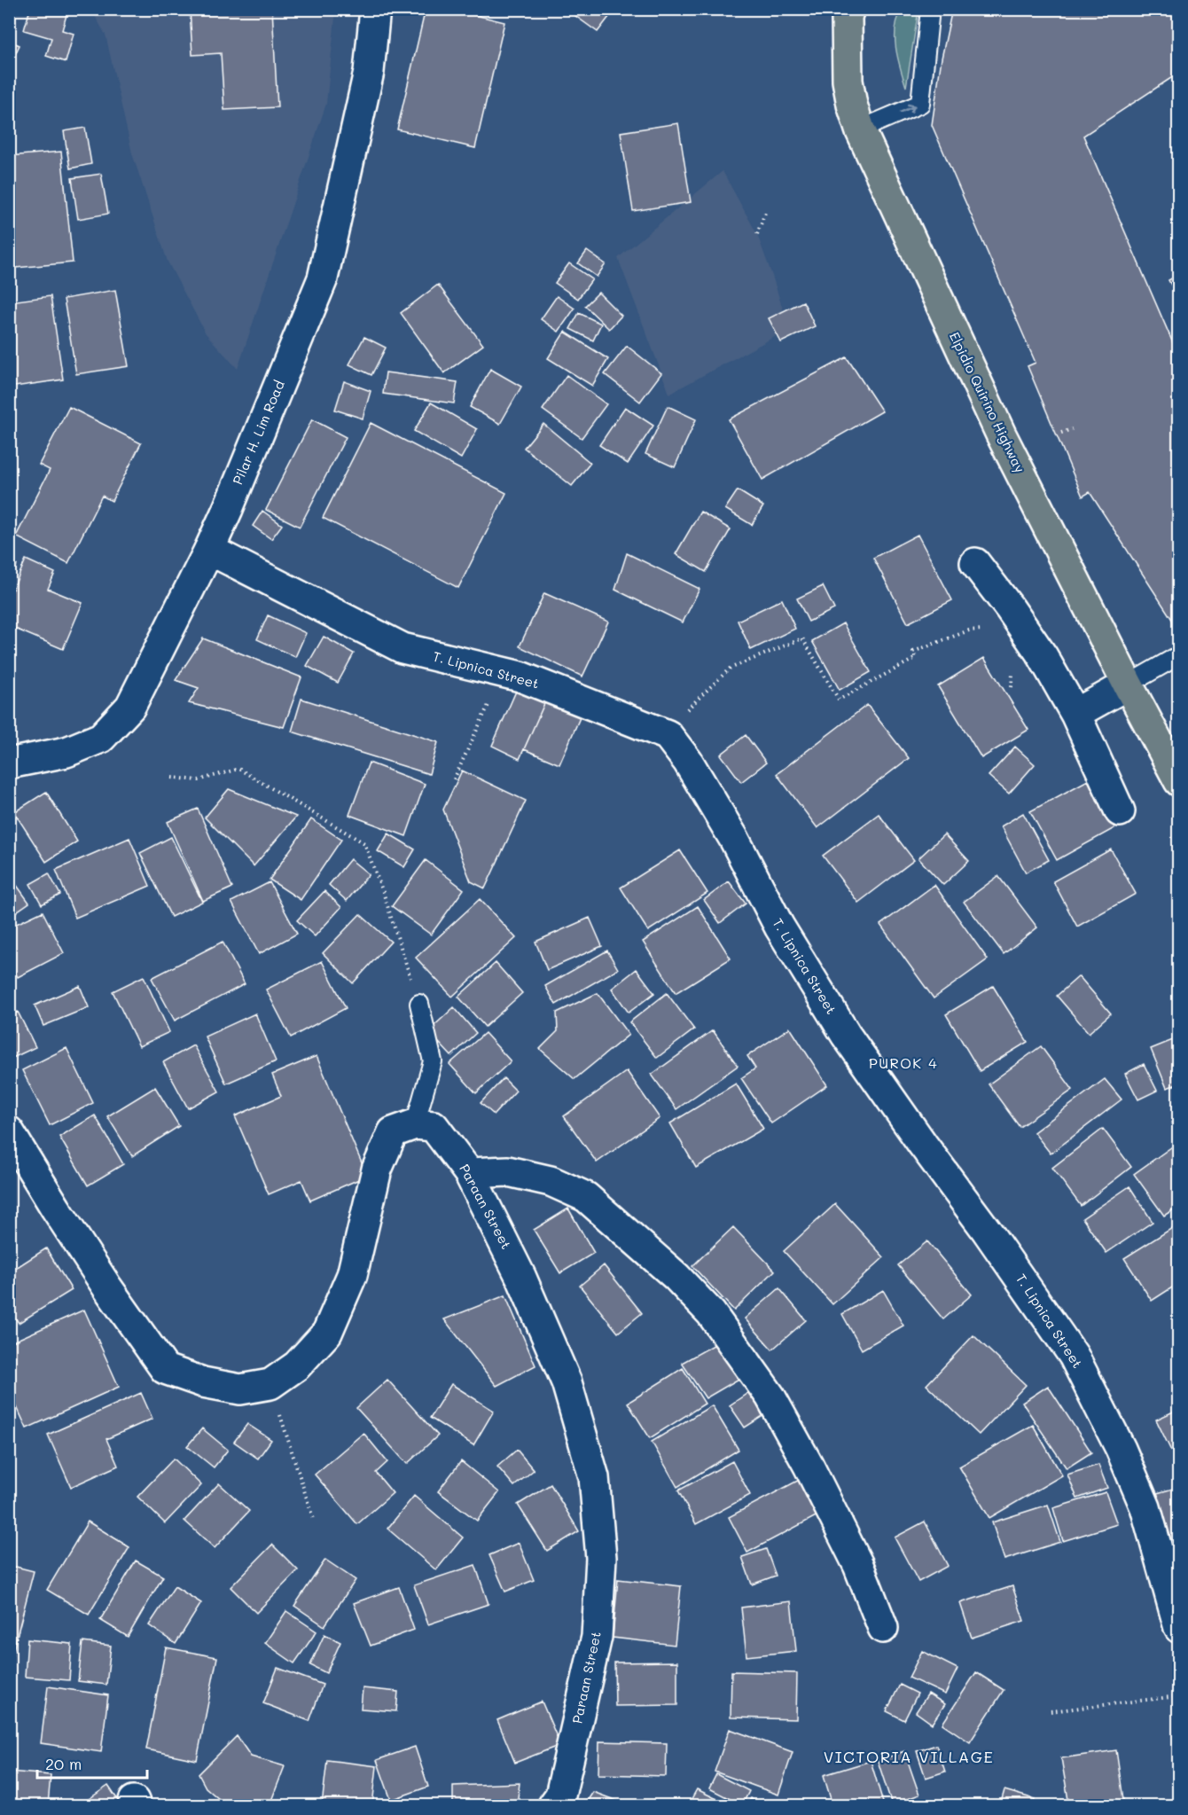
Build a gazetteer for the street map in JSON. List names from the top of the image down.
{
  "streets": {
    "highway": ["Elpidio Quirino Highway"],
    "street": ["Pilar H. Lim Road", "T. Lipnica Street", "Paraan Street"]
  },
  "crossings": [
    ["Pilar H. Lim Road", "T. Lipnica Street"]
  ],
  "districts": ["PUROK 4", "VICTORIA VILLAGE"],
  "scale_bar": "20 m"
}
